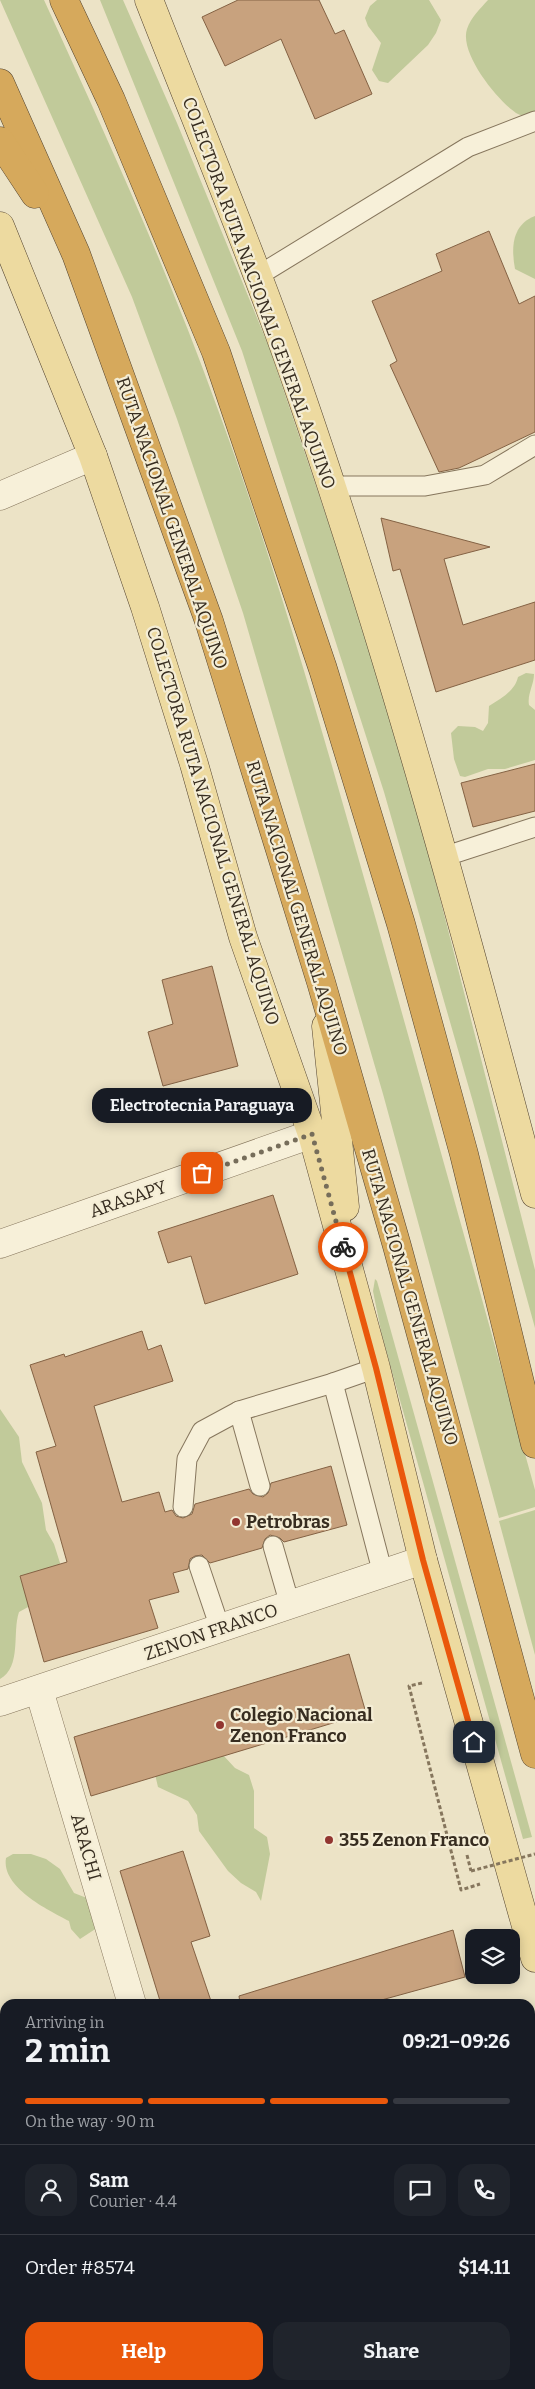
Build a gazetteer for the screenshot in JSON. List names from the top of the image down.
{
  "streets": {
    "highway": ["RUTA NACIONAL GENERAL AQUINO"],
    "main road": ["COLECTORA RUTA NACIONAL GENERAL AQUINO"],
    "street": ["ARASAPY", "ZENON FRANCO", "ARACHI"]
  },
  "crossings": [
    ["COLECTORA RUTA NACIONAL GENERAL AQUINO", "ARASAPY"],
    ["COLECTORA RUTA NACIONAL GENERAL AQUINO", "ZENON FRANCO"],
    ["ZENON FRANCO", "ARACHI"]
  ],
  "places": [
    "Electrotecnia Paraguaya",
    "Petrobras",
    "Colegio Nacional Zenon Franco",
    "355 Zenon Franco"
  ],
  "page": {
    "bubble": "Electrotecnia Paraguaya",
    "heading": ["2 min", "Arriving in", "09:21–09:26"],
    "panel": [
      "Sam",
      "Courier · 4.4",
      "Order #8574",
      "$14.11"
    ],
    "bar": "On the way · 90 m",
    "buttons": ["Help", "Share"]
  }
}
